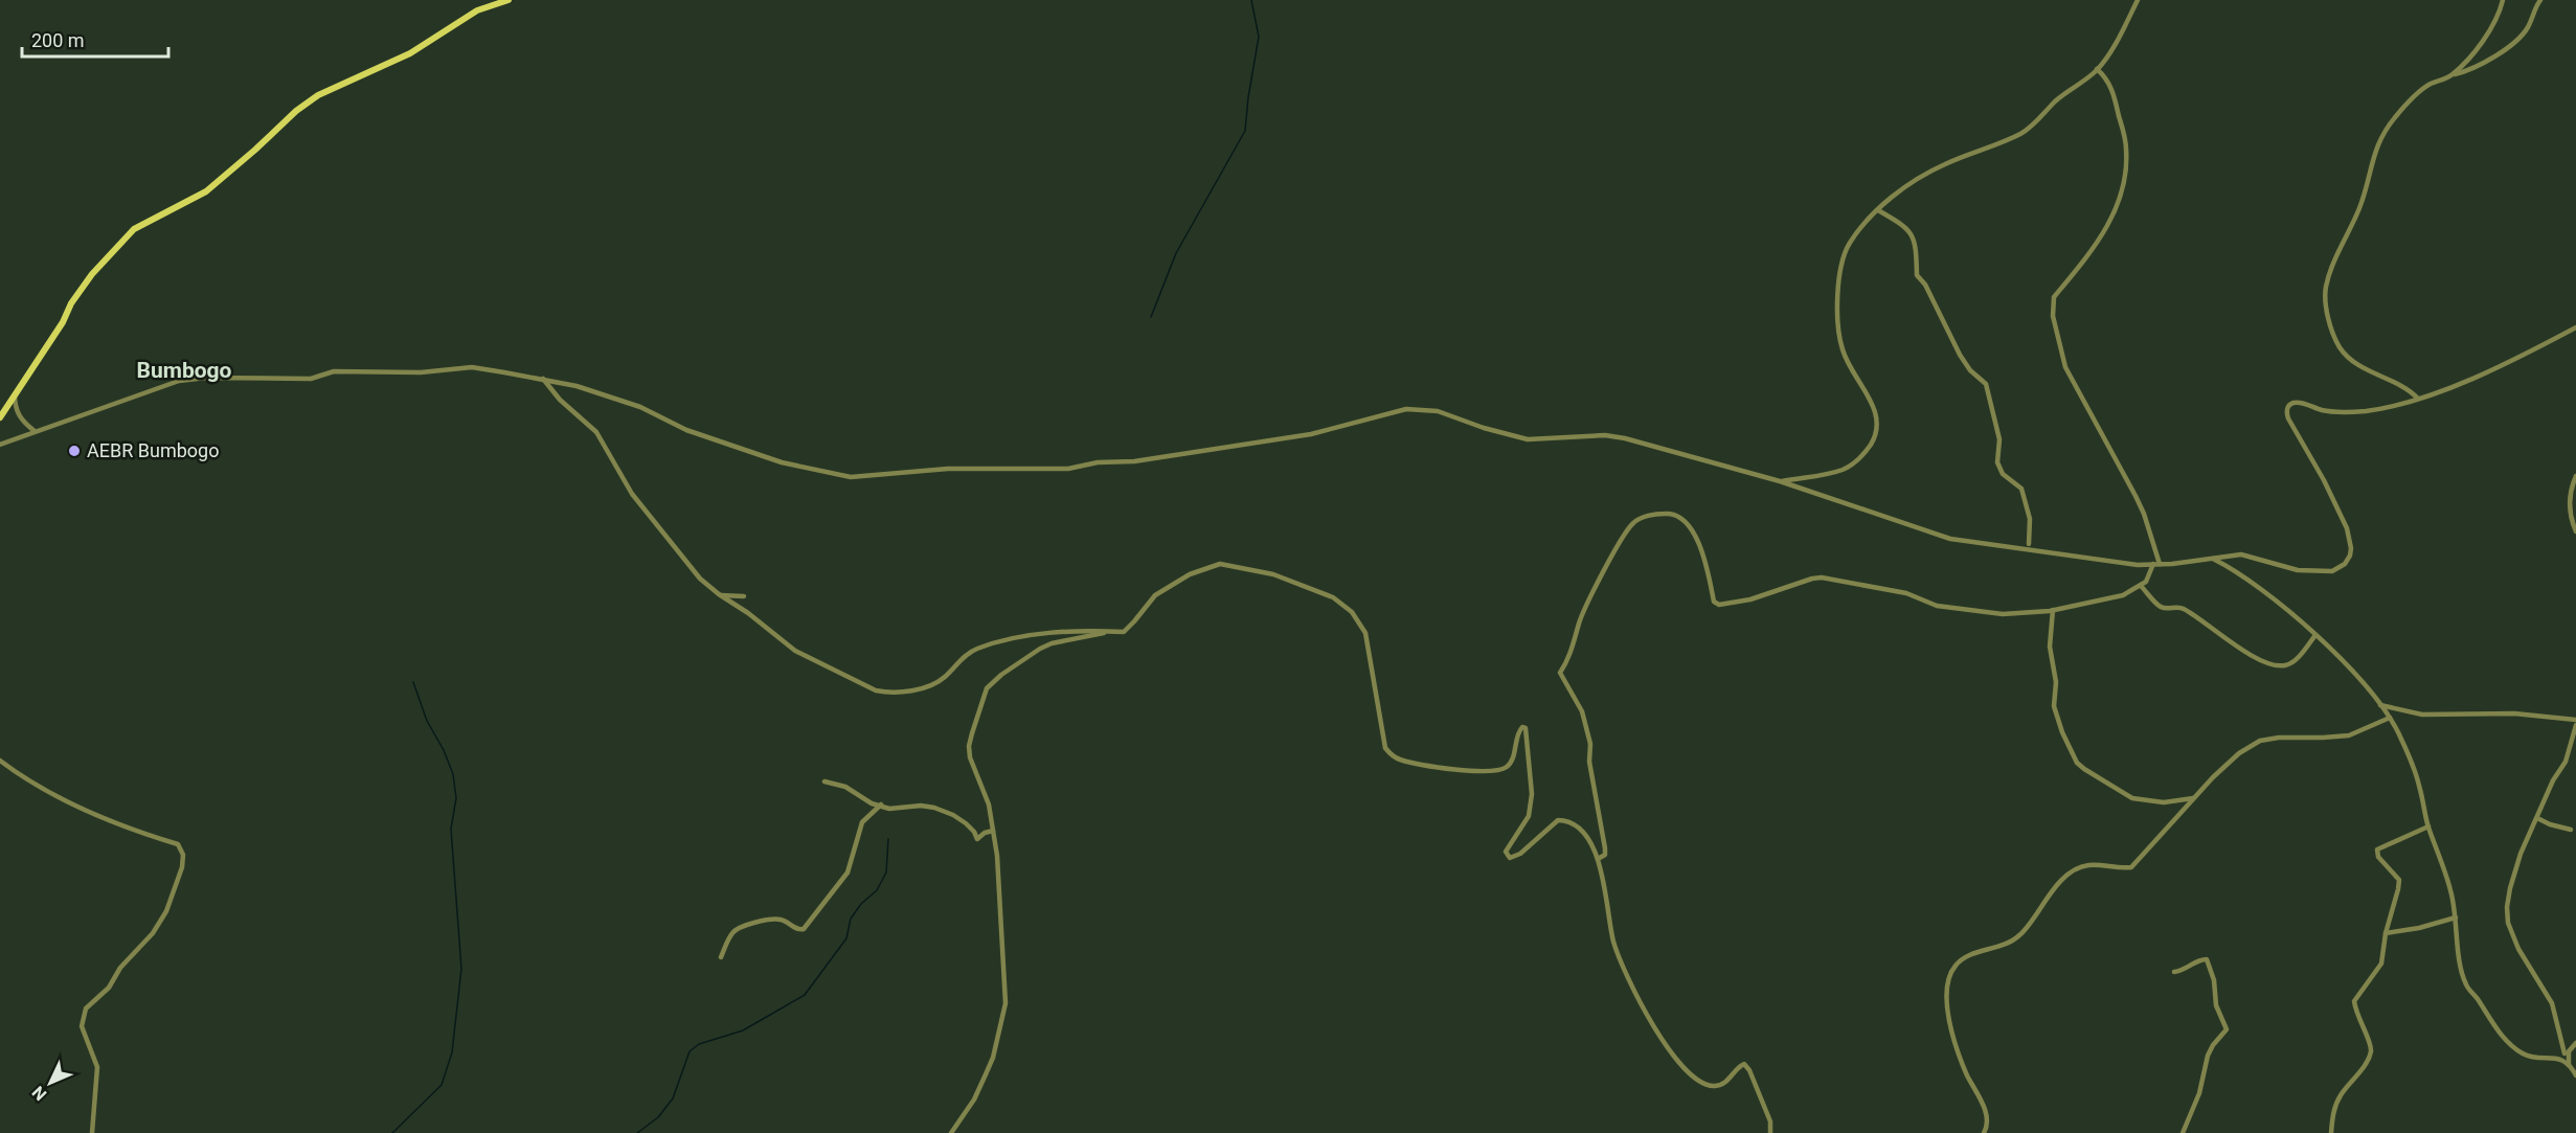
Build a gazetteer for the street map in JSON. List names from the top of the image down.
{
  "districts": ["Bumbogo"],
  "places": ["AEBR Bumbogo"],
  "scale_bar": "200 m",
  "north": "bottom left"
}
